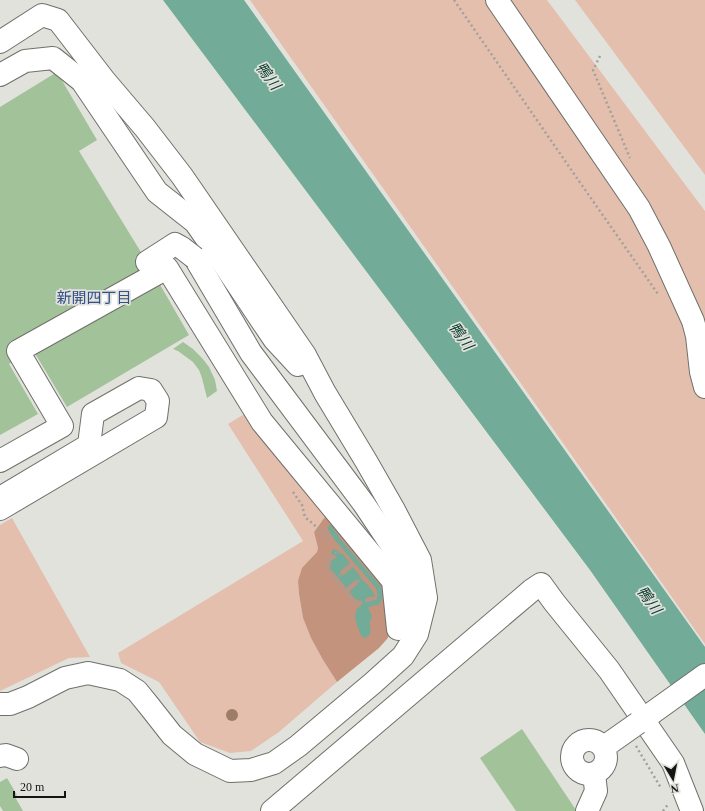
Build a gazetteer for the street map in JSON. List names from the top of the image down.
{
  "districts": ["新開四丁目"],
  "water": ["鴨川"],
  "scale_bar": "20 m",
  "north": "bottom"
}
